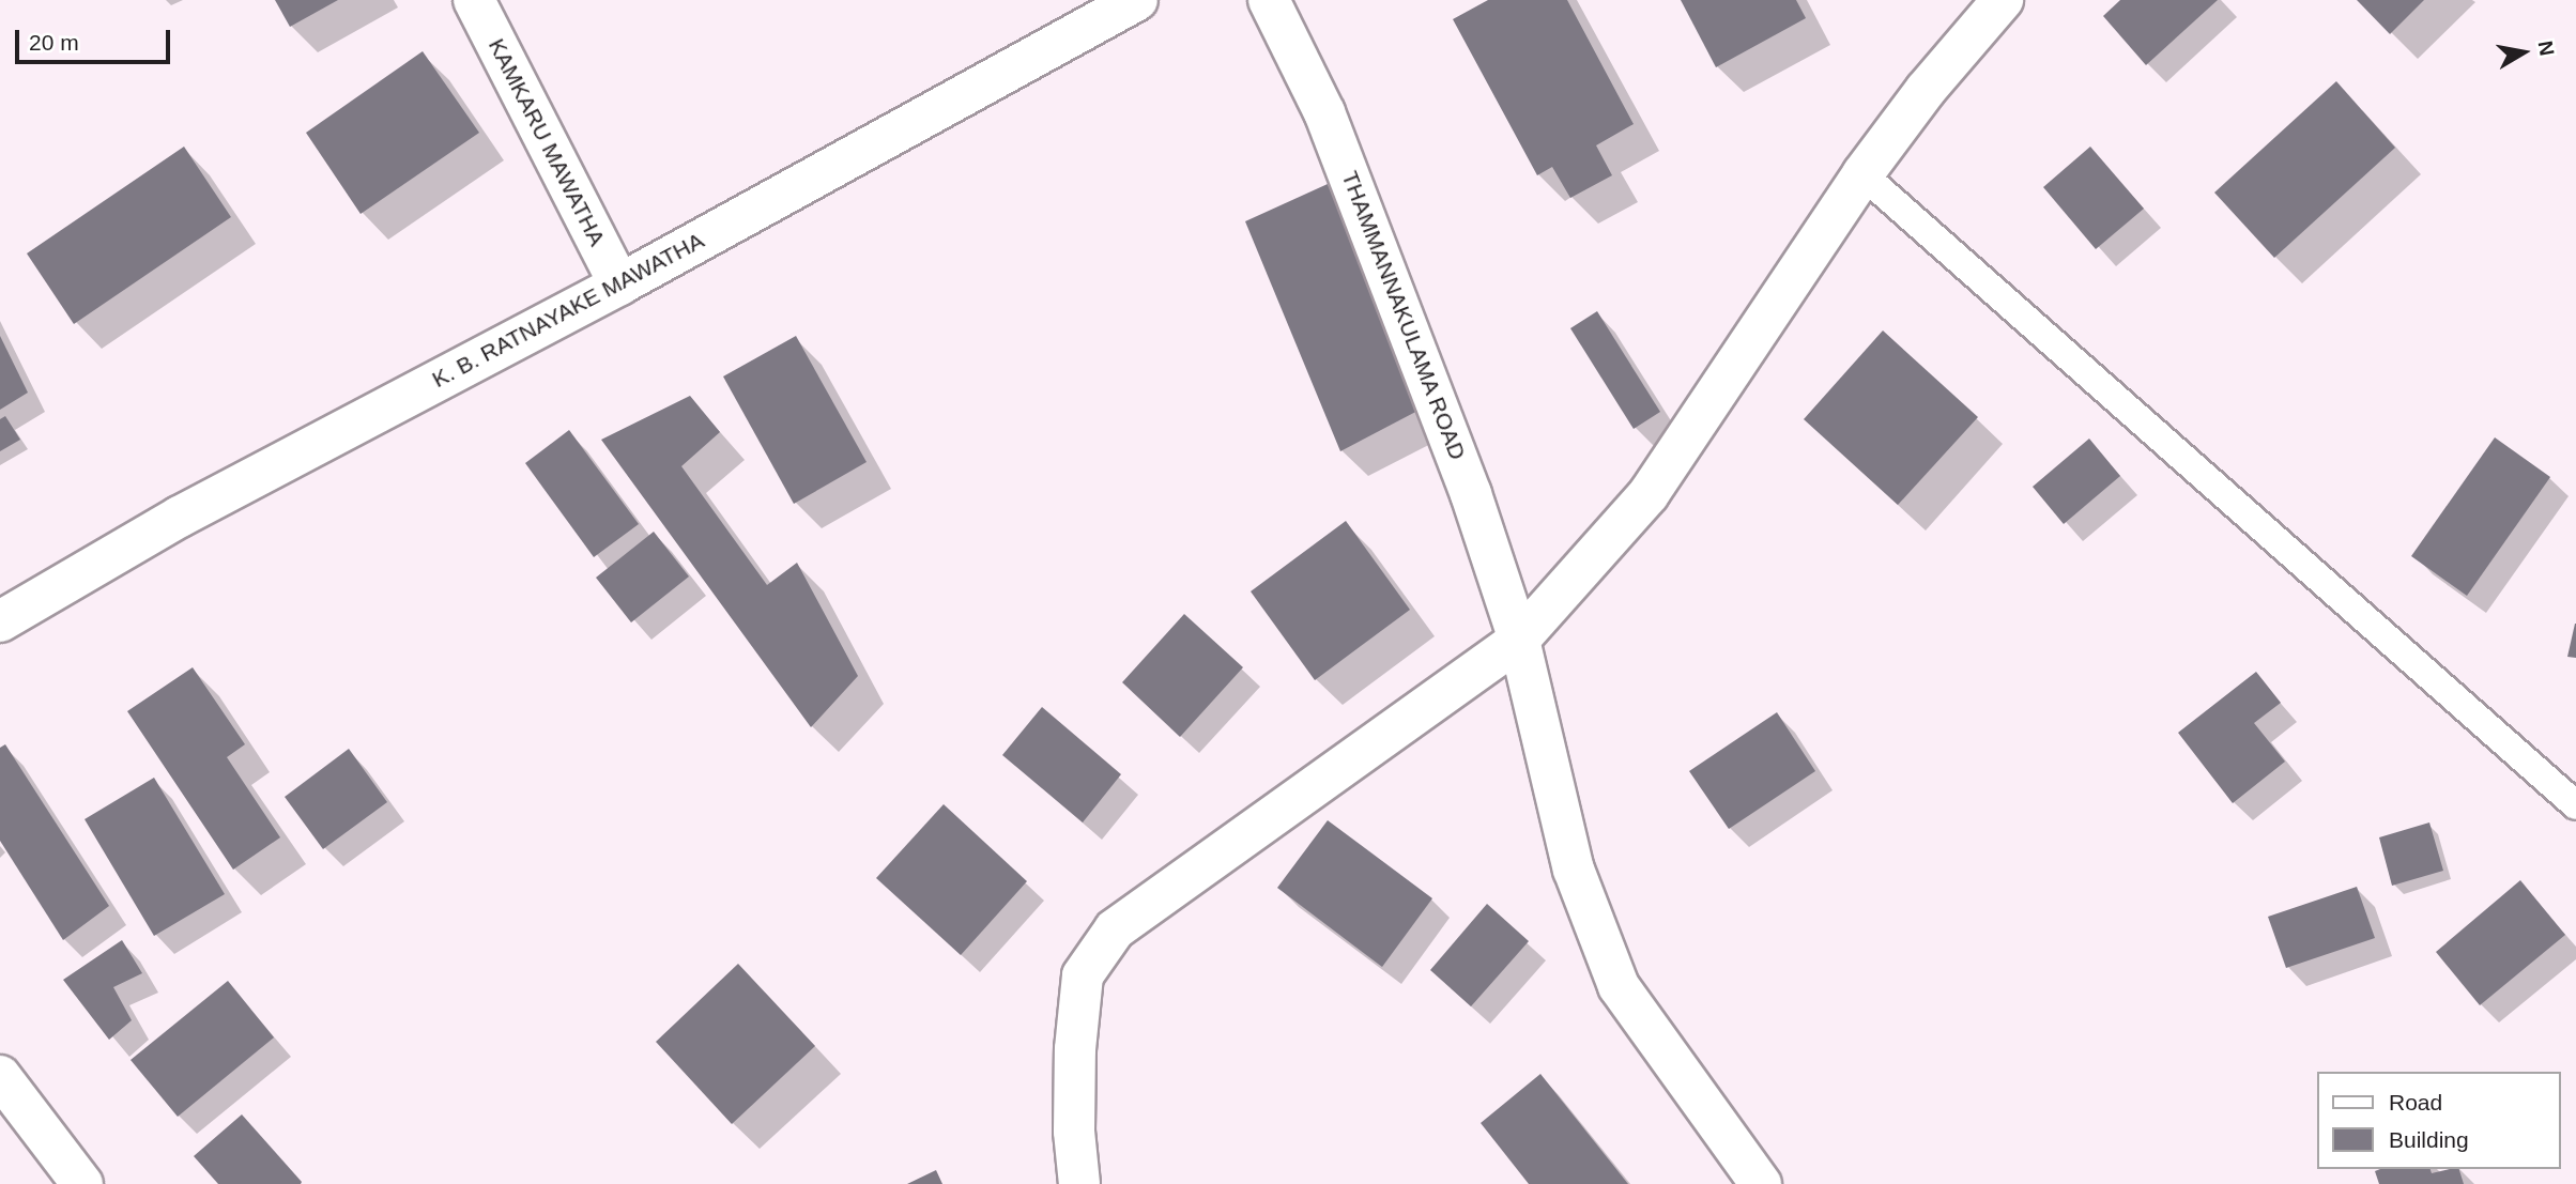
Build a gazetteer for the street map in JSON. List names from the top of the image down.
{
  "streets": {
    "main road": ["KAMKARU MAWATHA", "K. B. RATNAYAKE MAWATHA", "THAMMANNAKULAMA ROAD"]
  },
  "crossings": [
    ["KAMKARU MAWATHA", "K. B. RATNAYAKE MAWATHA"]
  ],
  "legend": ["Road", "Building"],
  "scale_bar": "20 m",
  "north": "right"
}
